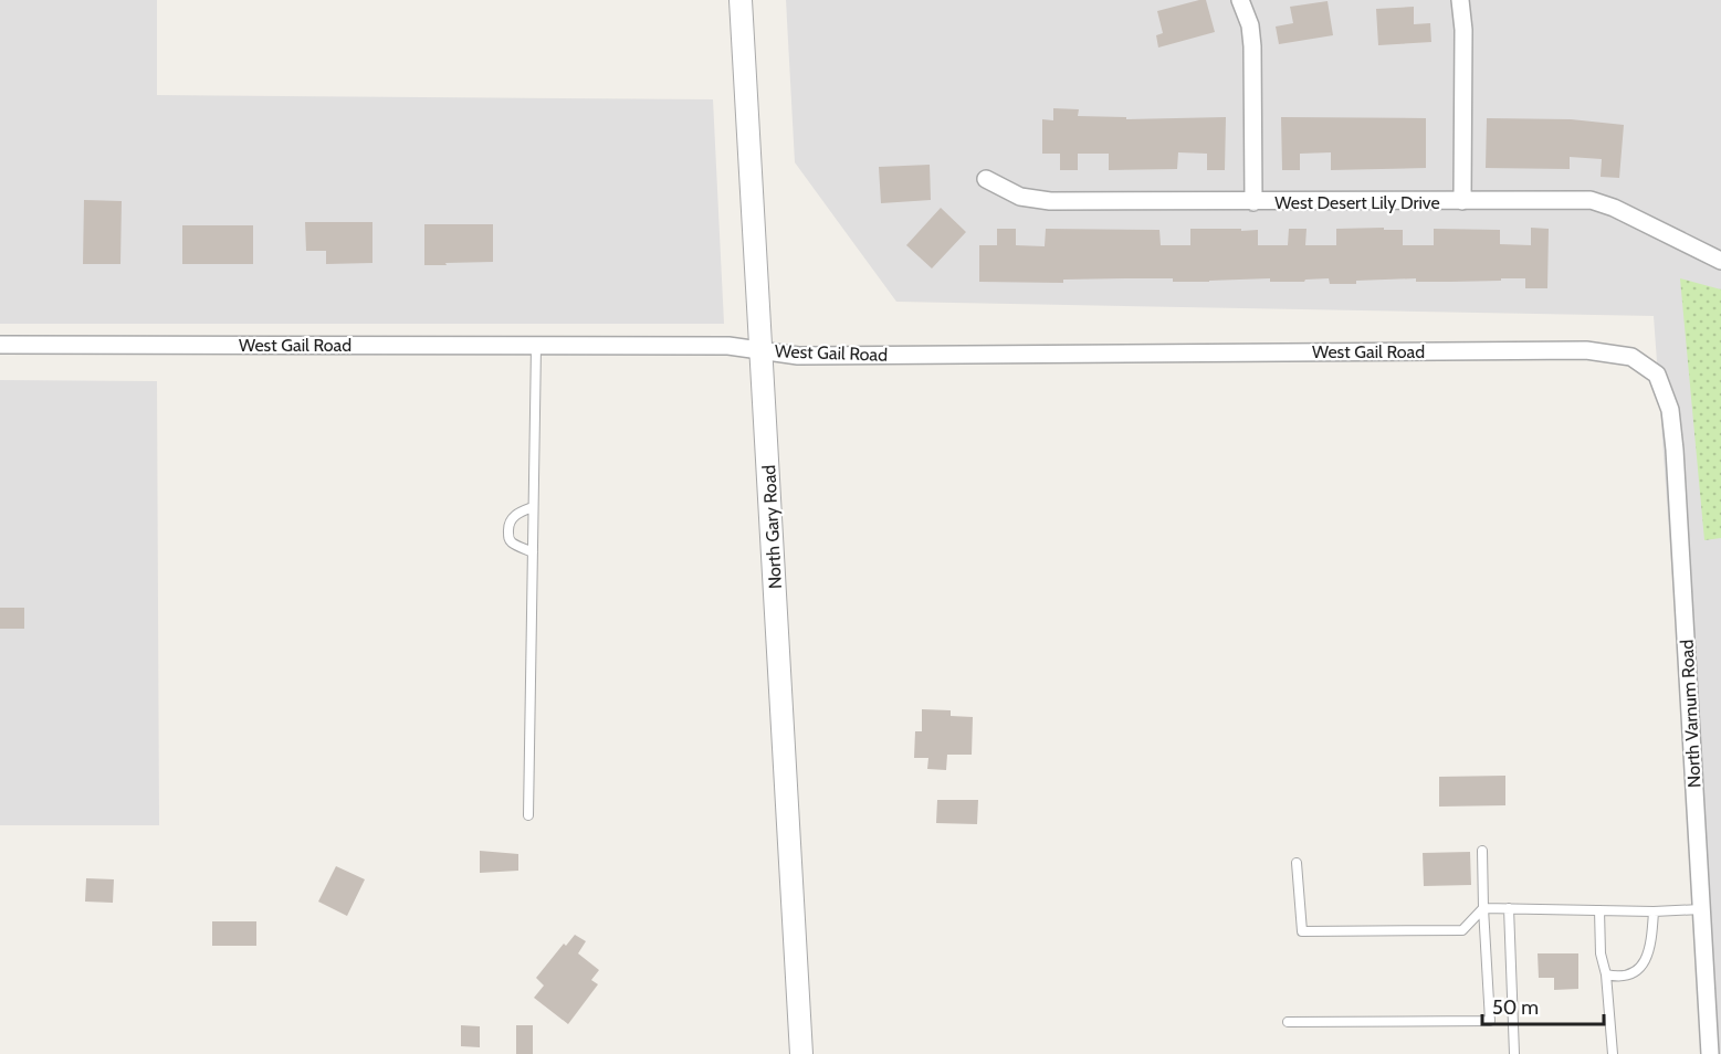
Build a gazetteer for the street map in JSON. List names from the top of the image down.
{
  "streets": {
    "street": [
      "West Desert Lily Drive",
      "West Gail Road",
      "North Gary Road",
      "North Varnum Road"
    ]
  },
  "crossings": [
    ["West Gail Road", "North Gary Road"],
    ["West Gail Road", "North Varnum Road"]
  ],
  "scale_bar": "50 m"
}
